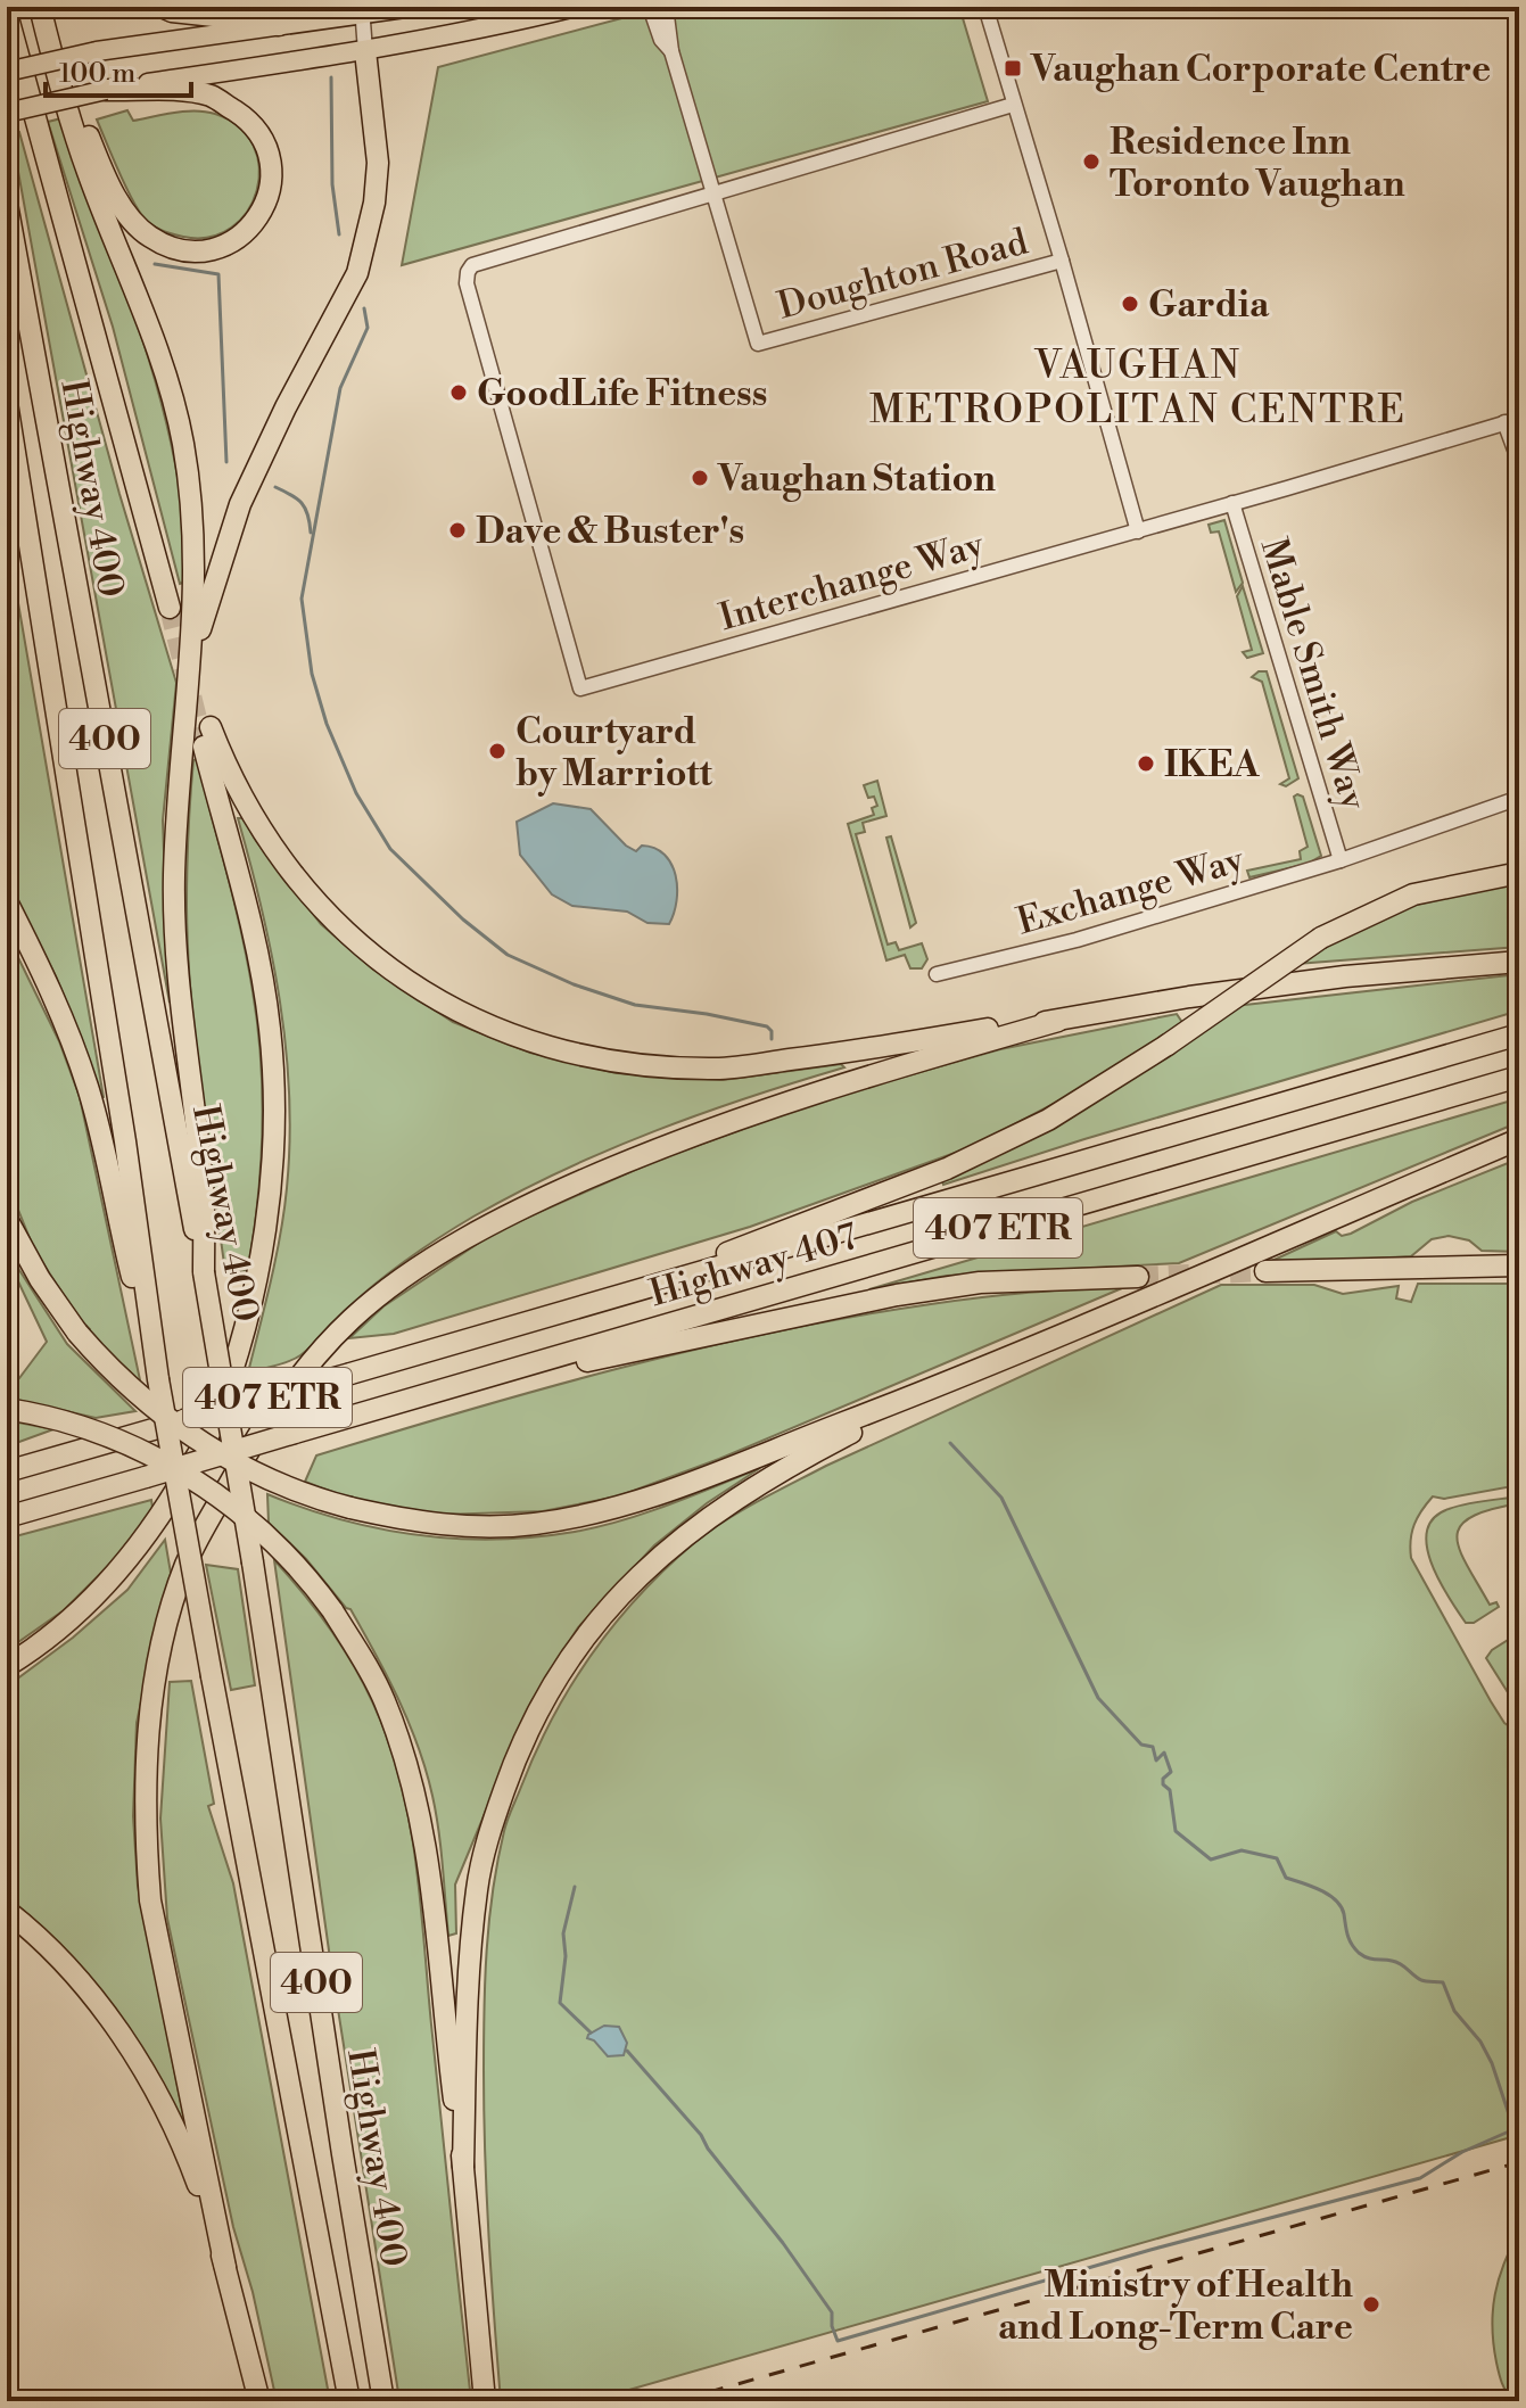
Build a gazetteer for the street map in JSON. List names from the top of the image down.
{
  "streets": {
    "highway": [
      "Highway 400",
      "400",
      "407 ETR",
      "Highway 407"
    ],
    "street": [
      "Doughton Road",
      "Interchange Way",
      "Mable Smith Way",
      "Exchange Way"
    ]
  },
  "crossings": [
    ["Doughton Road", "Interchange Way"],
    ["Interchange Way", "Mable Smith Way"],
    ["Mable Smith Way", "Exchange Way"]
  ],
  "districts": ["VAUGHAN METROPOLITAN CENTRE"],
  "places": {
    "transit": ["Vaughan Corporate Centre"],
    "other": [
      "Residence Inn Toronto Vaughan",
      "Gardia",
      "GoodLife Fitness",
      "Vaughan Station",
      "Dave & Buster's",
      "Courtyard by Marriott",
      "IKEA",
      "Ministry of Health and Long-Term Care"
    ]
  },
  "scale_bar": "100 m"
}
